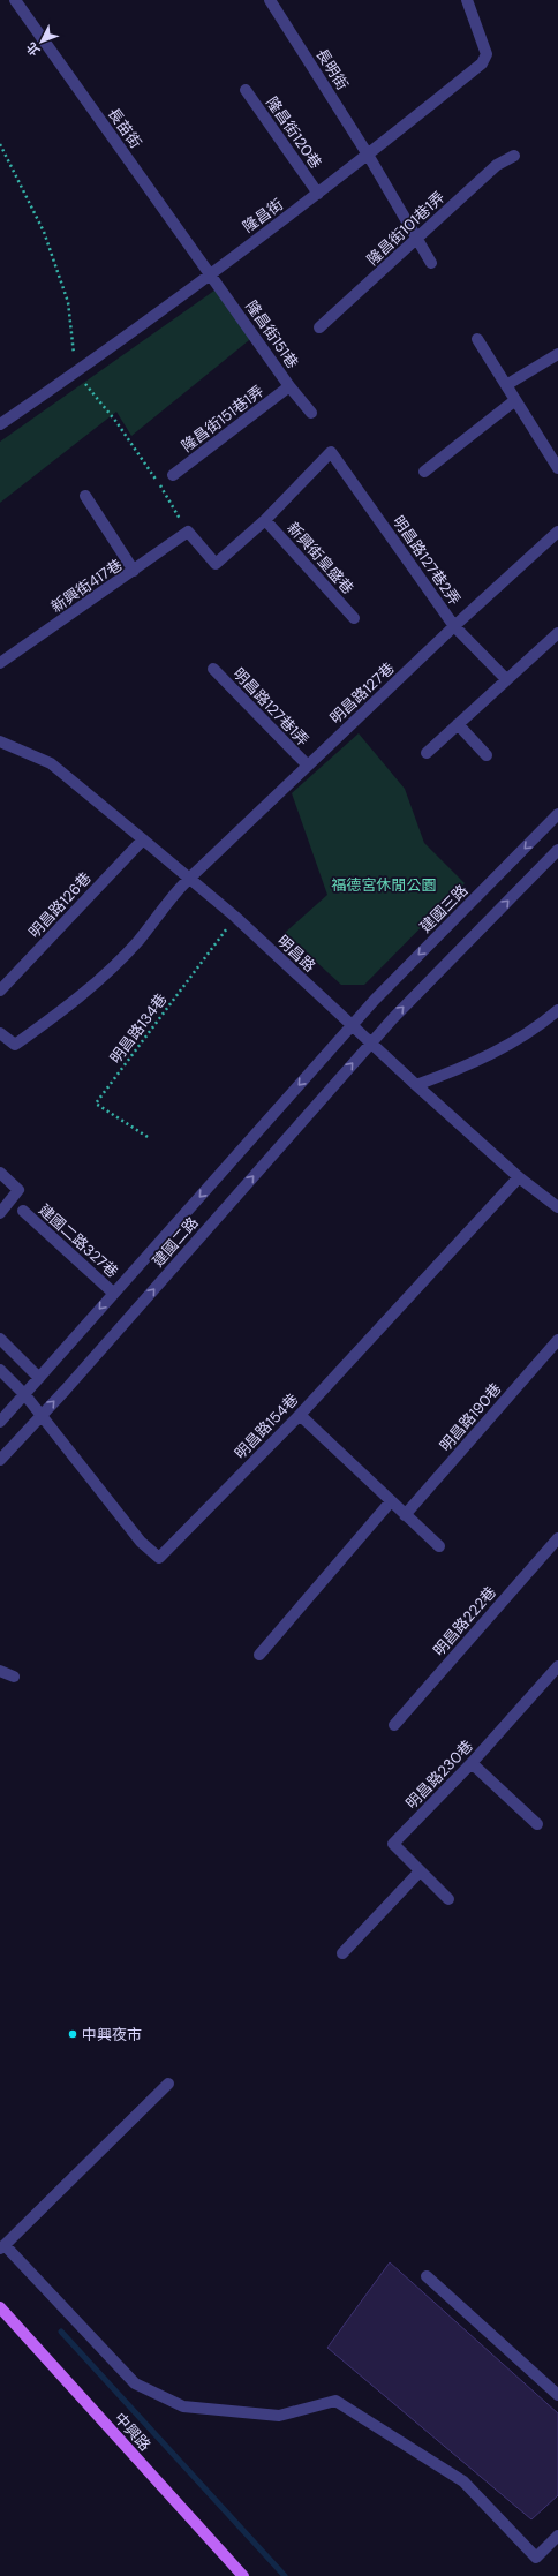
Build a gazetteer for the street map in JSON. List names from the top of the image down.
{
  "streets": {
    "main road": ["中興路"],
    "street": [
      "長明街",
      "長苗街",
      "隆昌街120巷",
      "隆昌街",
      "隆昌街101巷1弄",
      "隆昌街151巷",
      "隆昌街151巷1弄",
      "新興街皇盛巷",
      "明昌路127巷2弄",
      "新興街417巷",
      "明昌路127巷",
      "明昌路127巷1弄",
      "明昌路126巷",
      "建國三路",
      "明昌路",
      "建國二路327巷",
      "建國二路",
      "明昌路190巷",
      "明昌路154巷",
      "明昌路222巷",
      "明昌路230巷"
    ],
    "path": ["明昌路134巷"]
  },
  "crossings": [
    ["長明街", "隆昌街"],
    ["長明街", "隆昌街101巷1弄"],
    ["長苗街", "隆昌街"],
    ["長苗街", "隆昌街151巷"],
    ["隆昌街120巷", "隆昌街"],
    ["隆昌街", "隆昌街151巷"],
    ["隆昌街151巷", "隆昌街151巷1弄"],
    ["新興街皇盛巷", "明昌路127巷2弄"],
    ["新興街皇盛巷", "新興街417巷"],
    ["明昌路127巷2弄", "明昌路127巷"],
    ["明昌路127巷", "明昌路127巷1弄"],
    ["明昌路127巷", "明昌路"],
    ["明昌路126巷", "明昌路"],
    ["建國三路", "明昌路"],
    ["建國三路", "建國二路"],
    ["明昌路", "明昌路134巷"],
    ["明昌路", "建國二路"],
    ["明昌路", "明昌路154巷"],
    ["建國二路327巷", "建國二路"],
    ["建國二路", "明昌路154巷"]
  ],
  "parks": ["福德宮休閒公園"],
  "places": ["中興夜市"],
  "north": "bottom left"
}
